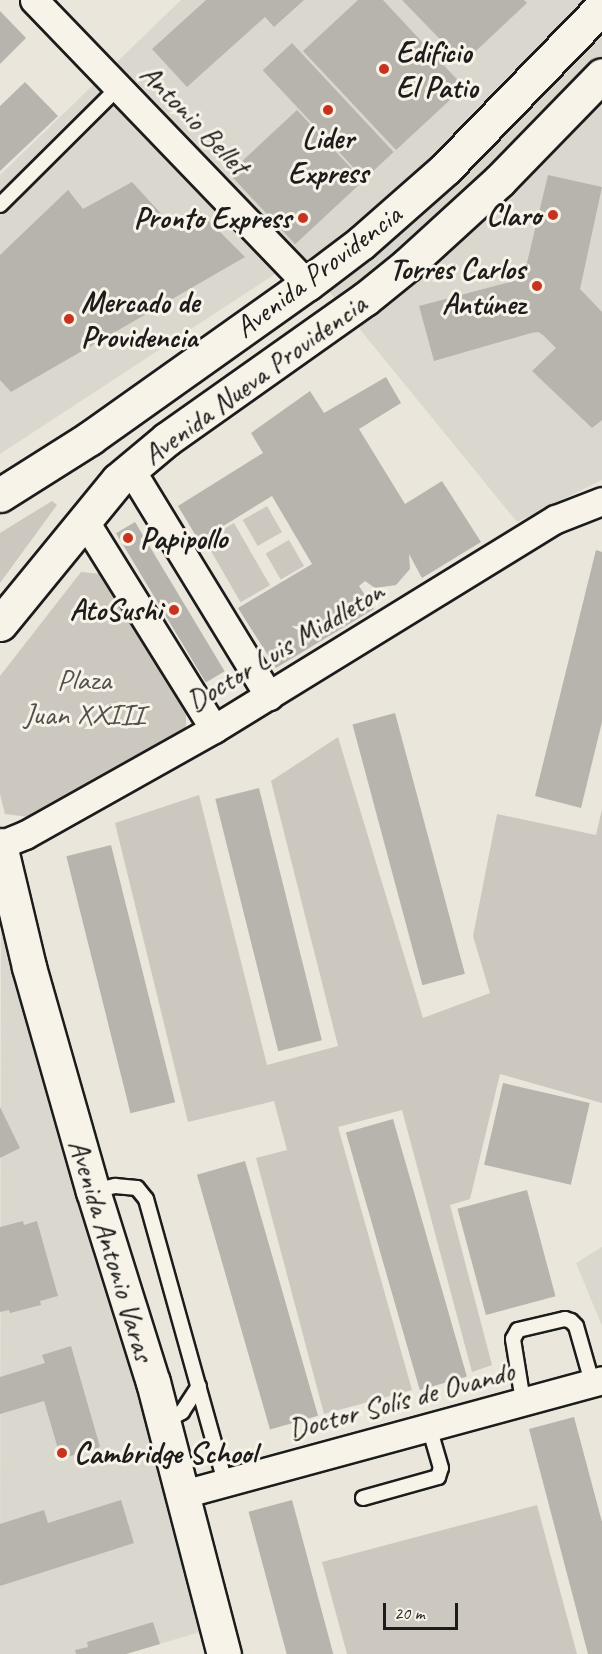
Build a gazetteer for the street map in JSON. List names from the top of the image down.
{
  "streets": {
    "main road": ["Avenida Providencia", "Avenida Nueva Providencia", "Avenida Antonio Varas"],
    "street": ["Antonio Bellet", "Doctor Luis Middleton", "Doctor Solís de Ovando"]
  },
  "crossings": [
    ["Antonio Bellet", "Avenida Providencia"],
    ["Doctor Luis Middleton", "Avenida Antonio Varas"],
    ["Avenida Antonio Varas", "Doctor Solís de Ovando"]
  ],
  "parks": ["Plaza Juan XXIII"],
  "places": [
    "Edificio El Patio",
    "Lider Express",
    "Claro",
    "Pronto Express",
    "Torres Carlos Antúnez",
    "Mercado de Providencia",
    "Papipollo",
    "AtoSushi",
    "Cambridge School"
  ],
  "scale_bar": "20 m"
}
